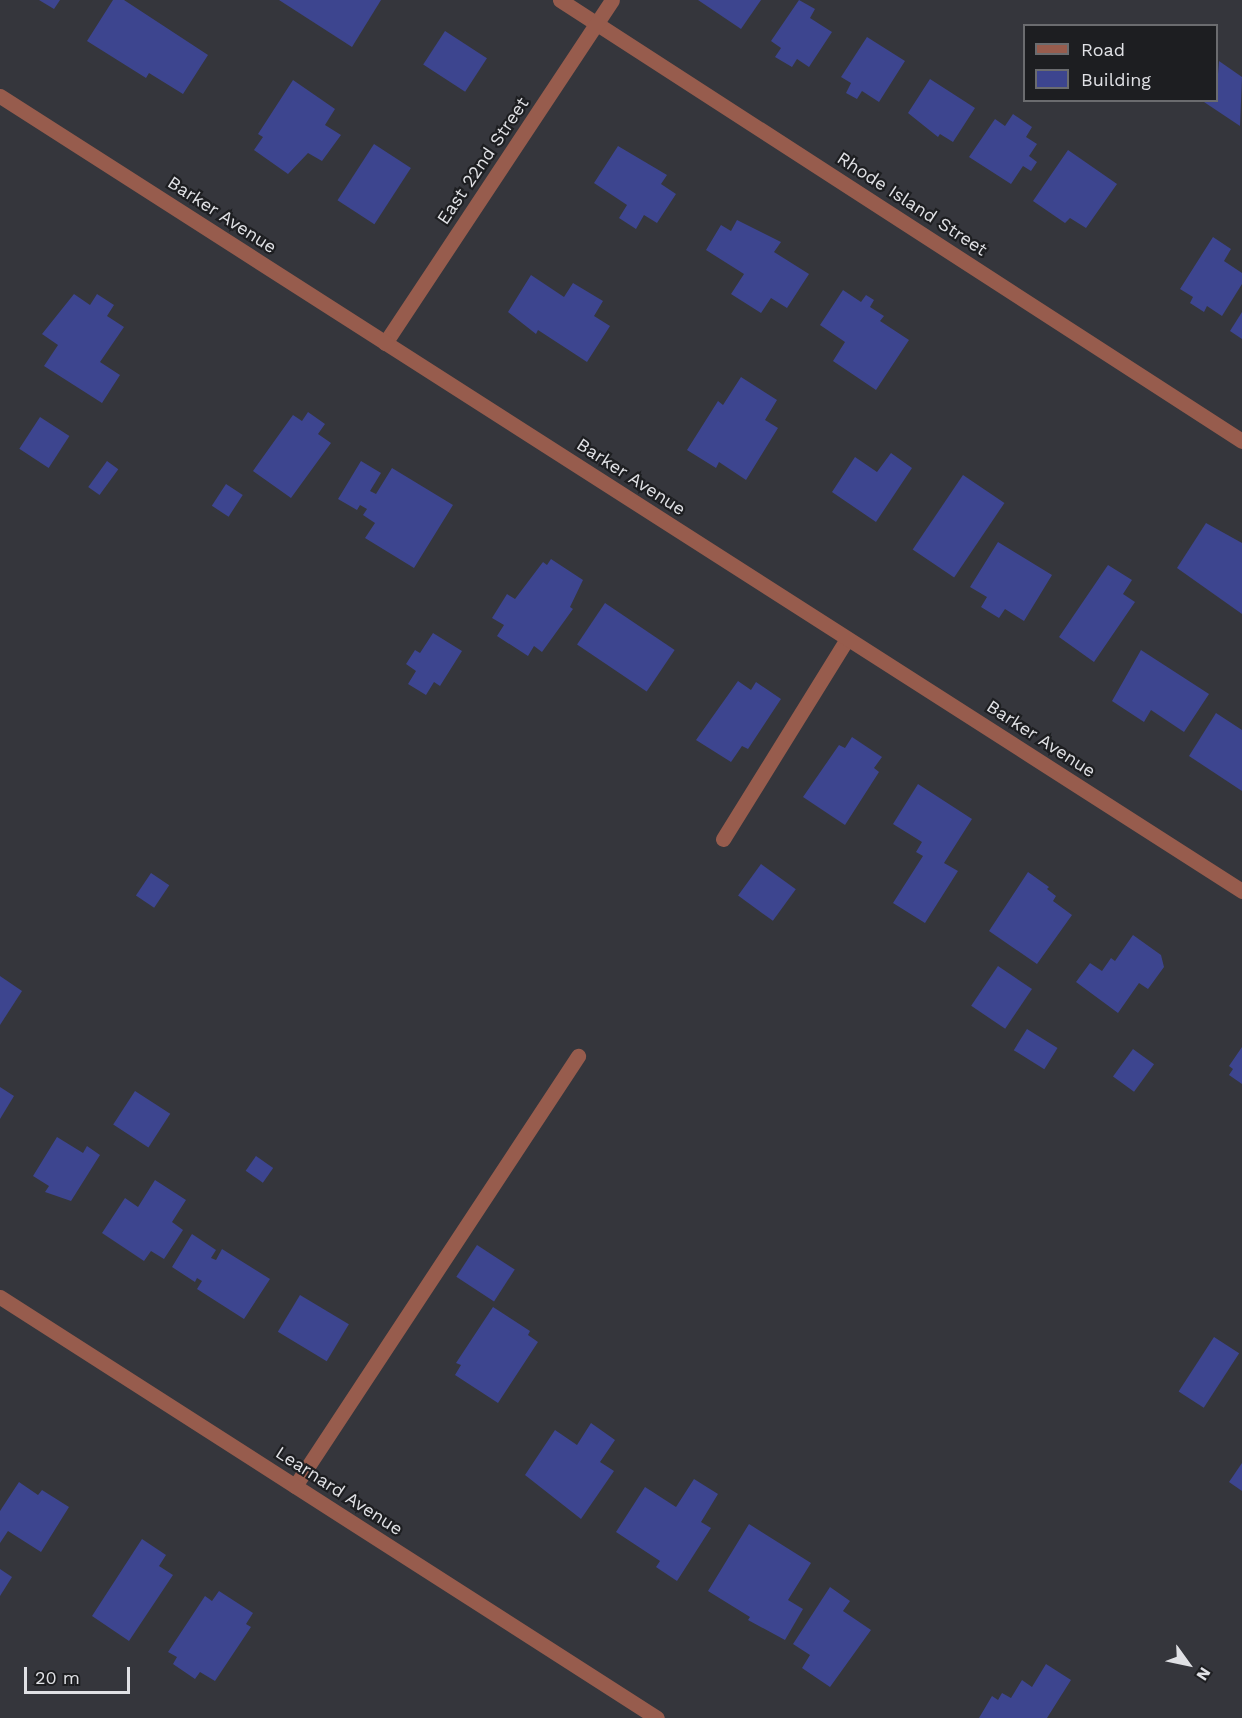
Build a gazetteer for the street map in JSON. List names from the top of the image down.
{
  "streets": {
    "street": [
      "East 22nd Street",
      "Rhode Island Street",
      "Barker Avenue",
      "Learnard Avenue"
    ]
  },
  "crossings": [
    ["East 22nd Street", "Rhode Island Street"],
    ["East 22nd Street", "Barker Avenue"]
  ],
  "legend": ["Road", "Building"],
  "scale_bar": "20 m",
  "north": "bottom right"
}
